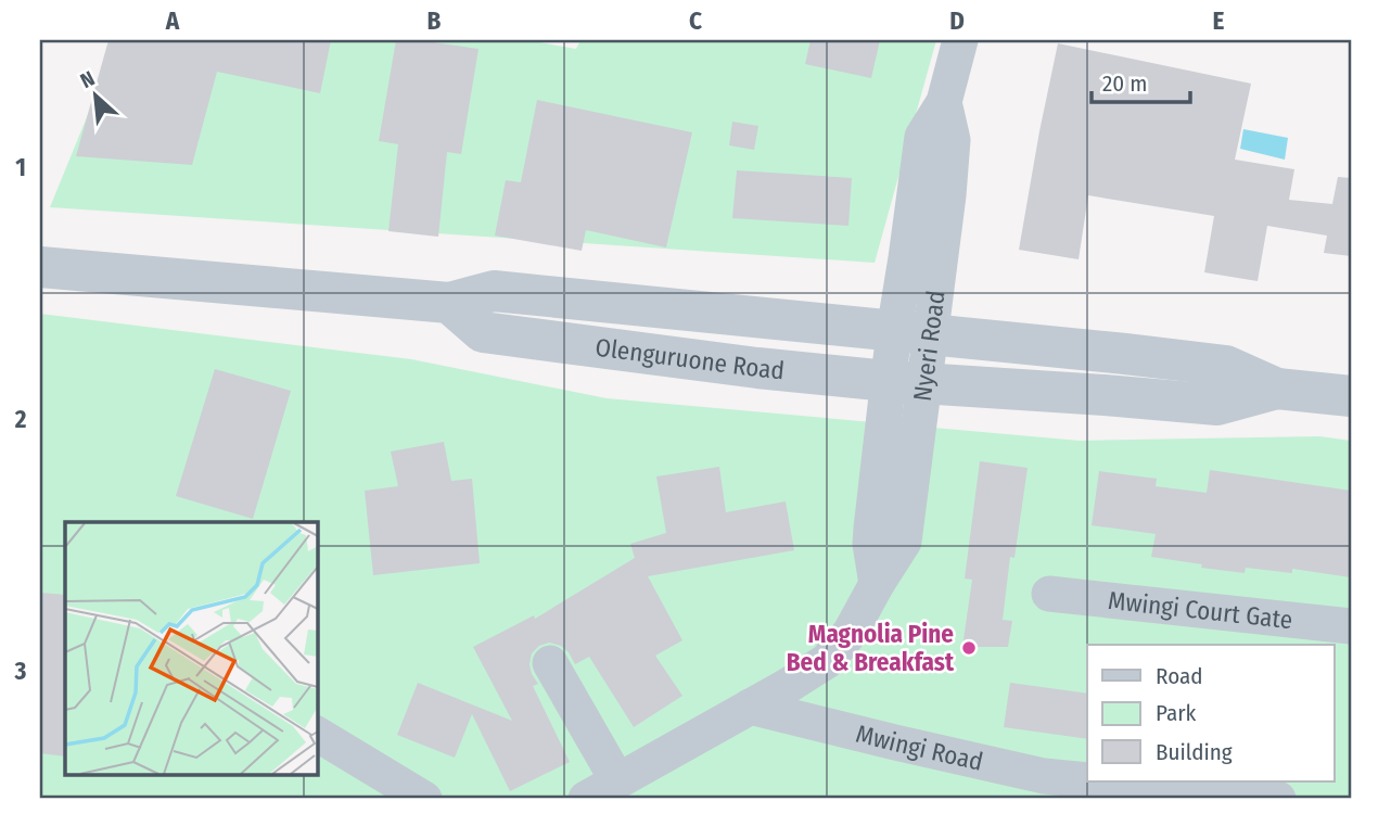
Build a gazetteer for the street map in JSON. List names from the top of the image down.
{
  "streets": {
    "street": [
      "Nyeri Road",
      "Olenguruone Road",
      "Mwingi Court Gate",
      "Mwingi Road"
    ]
  },
  "crossings": [
    ["Nyeri Road", "Olenguruone Road"],
    ["Nyeri Road", "Mwingi Road"]
  ],
  "places": ["Magnolia Pine Bed & Breakfast"],
  "legend": ["Road", "Park", "Building"],
  "scale_bar": "20 m",
  "north": "top left",
  "grid": {
    "columns": [
      "A",
      "B",
      "C",
      "D",
      "E"
    ],
    "rows": ["1", "2", "3"]
  }
}
